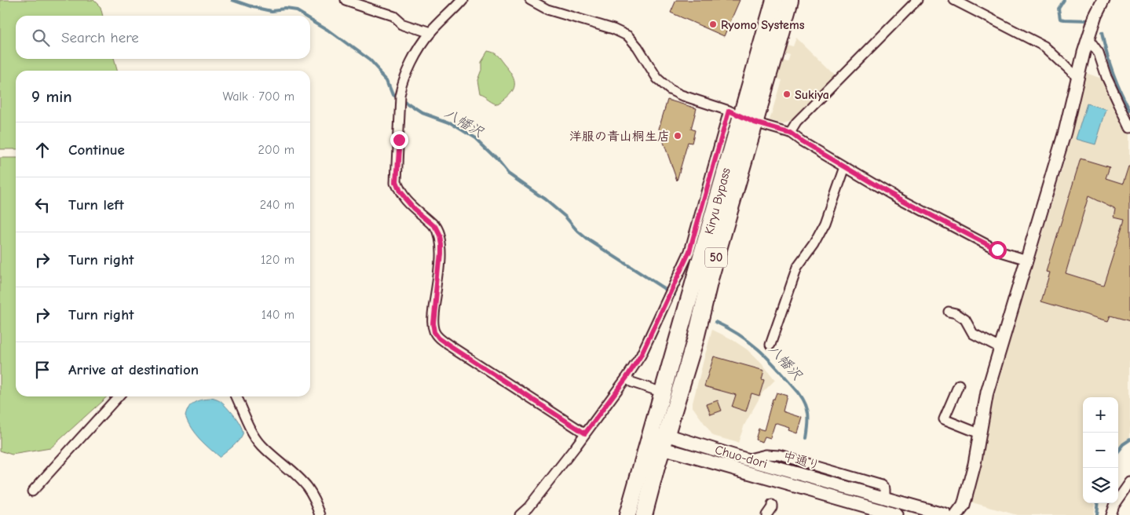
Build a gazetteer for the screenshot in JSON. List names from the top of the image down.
{
  "streets": {
    "highway": ["Kiryu Bypass", "50"],
    "street": ["Chuo-dori", "中通り"]
  },
  "crossings": [
    ["Kiryu Bypass", "Chuo-dori"],
    ["Kiryu Bypass", "中通り"],
    ["Chuo-dori", "中通り"]
  ],
  "water": ["八幡沢"],
  "places": ["Ryomo Systems", "Sukiya", "洋服の青山桐生店"],
  "page": {
    "search": "Search here",
    "heading": ["9 min", "Walk · 700 m"],
    "list": [
      ["Continue", "200 m"],
      ["Turn left", "240 m"],
      ["Turn right", "120 m"],
      ["Turn right", "140 m"],
      "Arrive at destination"
    ],
    "map_buttons": ["+", "−"]
  }
}
